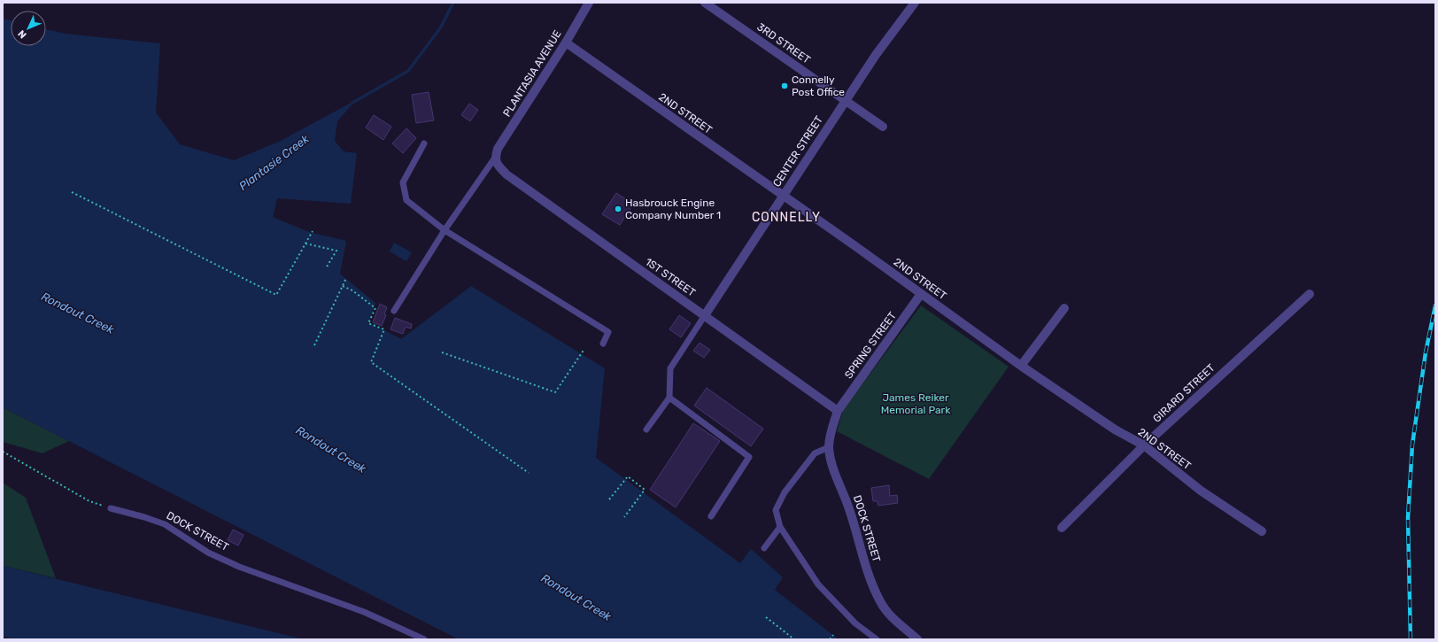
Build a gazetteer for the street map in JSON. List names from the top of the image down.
{
  "streets": {
    "street": [
      "3RD STREET",
      "PLANTASIA AVENUE",
      "2ND STREET",
      "CENTER STREET",
      "1ST STREET",
      "SPRING STREET",
      "GIRARD STREET",
      "DOCK STREET"
    ]
  },
  "crossings": [
    ["3RD STREET", "CENTER STREET"],
    ["PLANTASIA AVENUE", "2ND STREET"],
    ["PLANTASIA AVENUE", "1ST STREET"],
    ["2ND STREET", "CENTER STREET"],
    ["2ND STREET", "SPRING STREET"],
    ["2ND STREET", "GIRARD STREET"],
    ["CENTER STREET", "1ST STREET"],
    ["1ST STREET", "SPRING STREET"],
    ["1ST STREET", "DOCK STREET"],
    ["SPRING STREET", "DOCK STREET"]
  ],
  "districts": ["CONNELLY"],
  "water": ["Plantasie Creek", "Rondout Creek"],
  "parks": ["James Reiker Memorial Park"],
  "places": ["Connelly Post Office", "Hasbrouck Engine Company Number 1"],
  "north": "bottom left"
}
